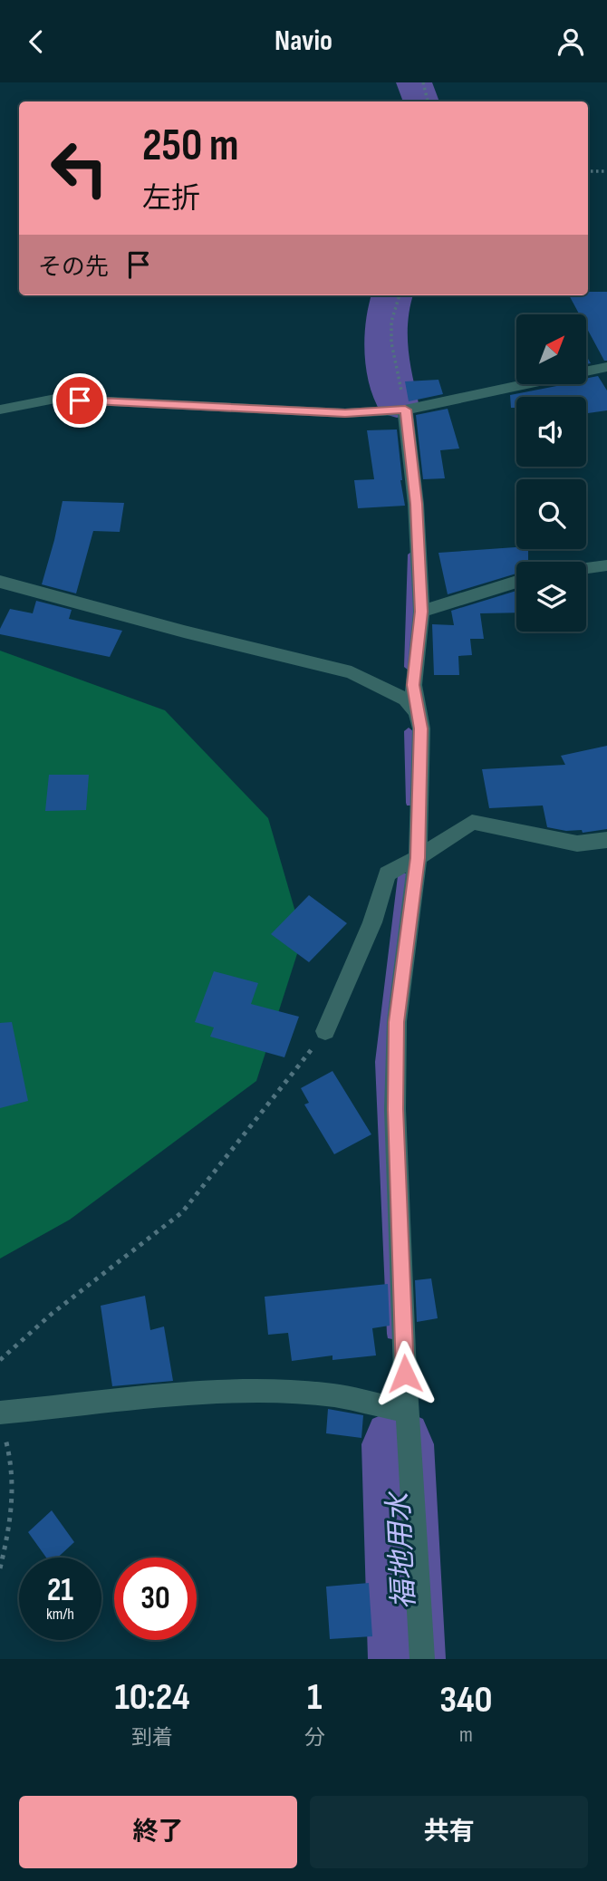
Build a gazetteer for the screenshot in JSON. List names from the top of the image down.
{
  "water": ["福地用水"],
  "north": "top right",
  "page": {
    "header": "Navio",
    "turn": ["250 m", "左折"],
    "then": "その先",
    "speed": "21 km/h",
    "limit": "30",
    "eta": [
      "10:24",
      "到着",
      "1",
      "分",
      "340",
      "m"
    ],
    "buttons": ["終了", "共有"]
  }
}
